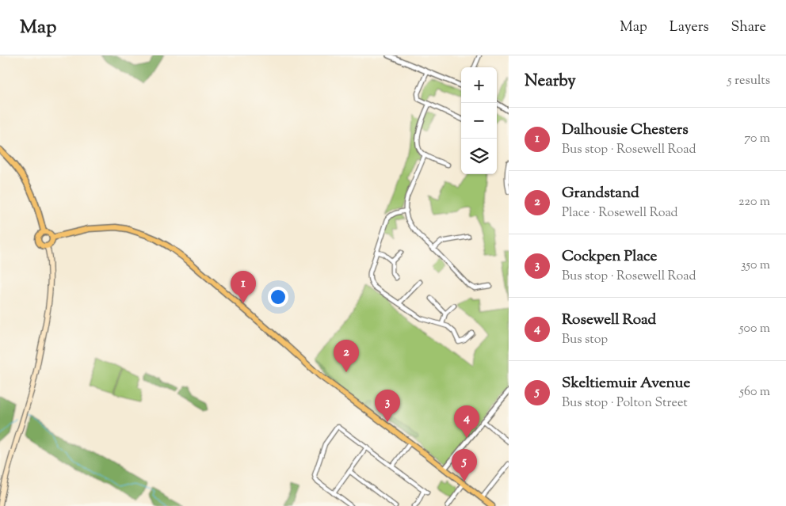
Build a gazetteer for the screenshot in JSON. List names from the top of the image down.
{
  "page": {
    "header": "Map",
    "nav": ["Map", "Layers", "Share"],
    "heading": ["Nearby", "5 results"],
    "map_buttons": ["+", "−"],
    "list": [
      {
        "mark": "1",
        "name": "Dalhousie Chesters",
        "note": "Bus stop · Rosewell Road",
        "value": "70 m"
      },
      {
        "mark": "2",
        "name": "Grandstand",
        "note": "Place · Rosewell Road",
        "value": "220 m"
      },
      {
        "mark": "3",
        "name": "Cockpen Place",
        "note": "Bus stop · Rosewell Road",
        "value": "350 m"
      },
      {
        "mark": "4",
        "name": "Rosewell Road",
        "note": "Bus stop",
        "value": "500 m"
      },
      {
        "mark": "5",
        "name": "Skeltiemuir Avenue",
        "note": "Bus stop · Polton Street",
        "value": "560 m"
      }
    ],
    "pins": [
      "1",
      "2",
      "3",
      "4",
      "5"
    ]
  }
}
